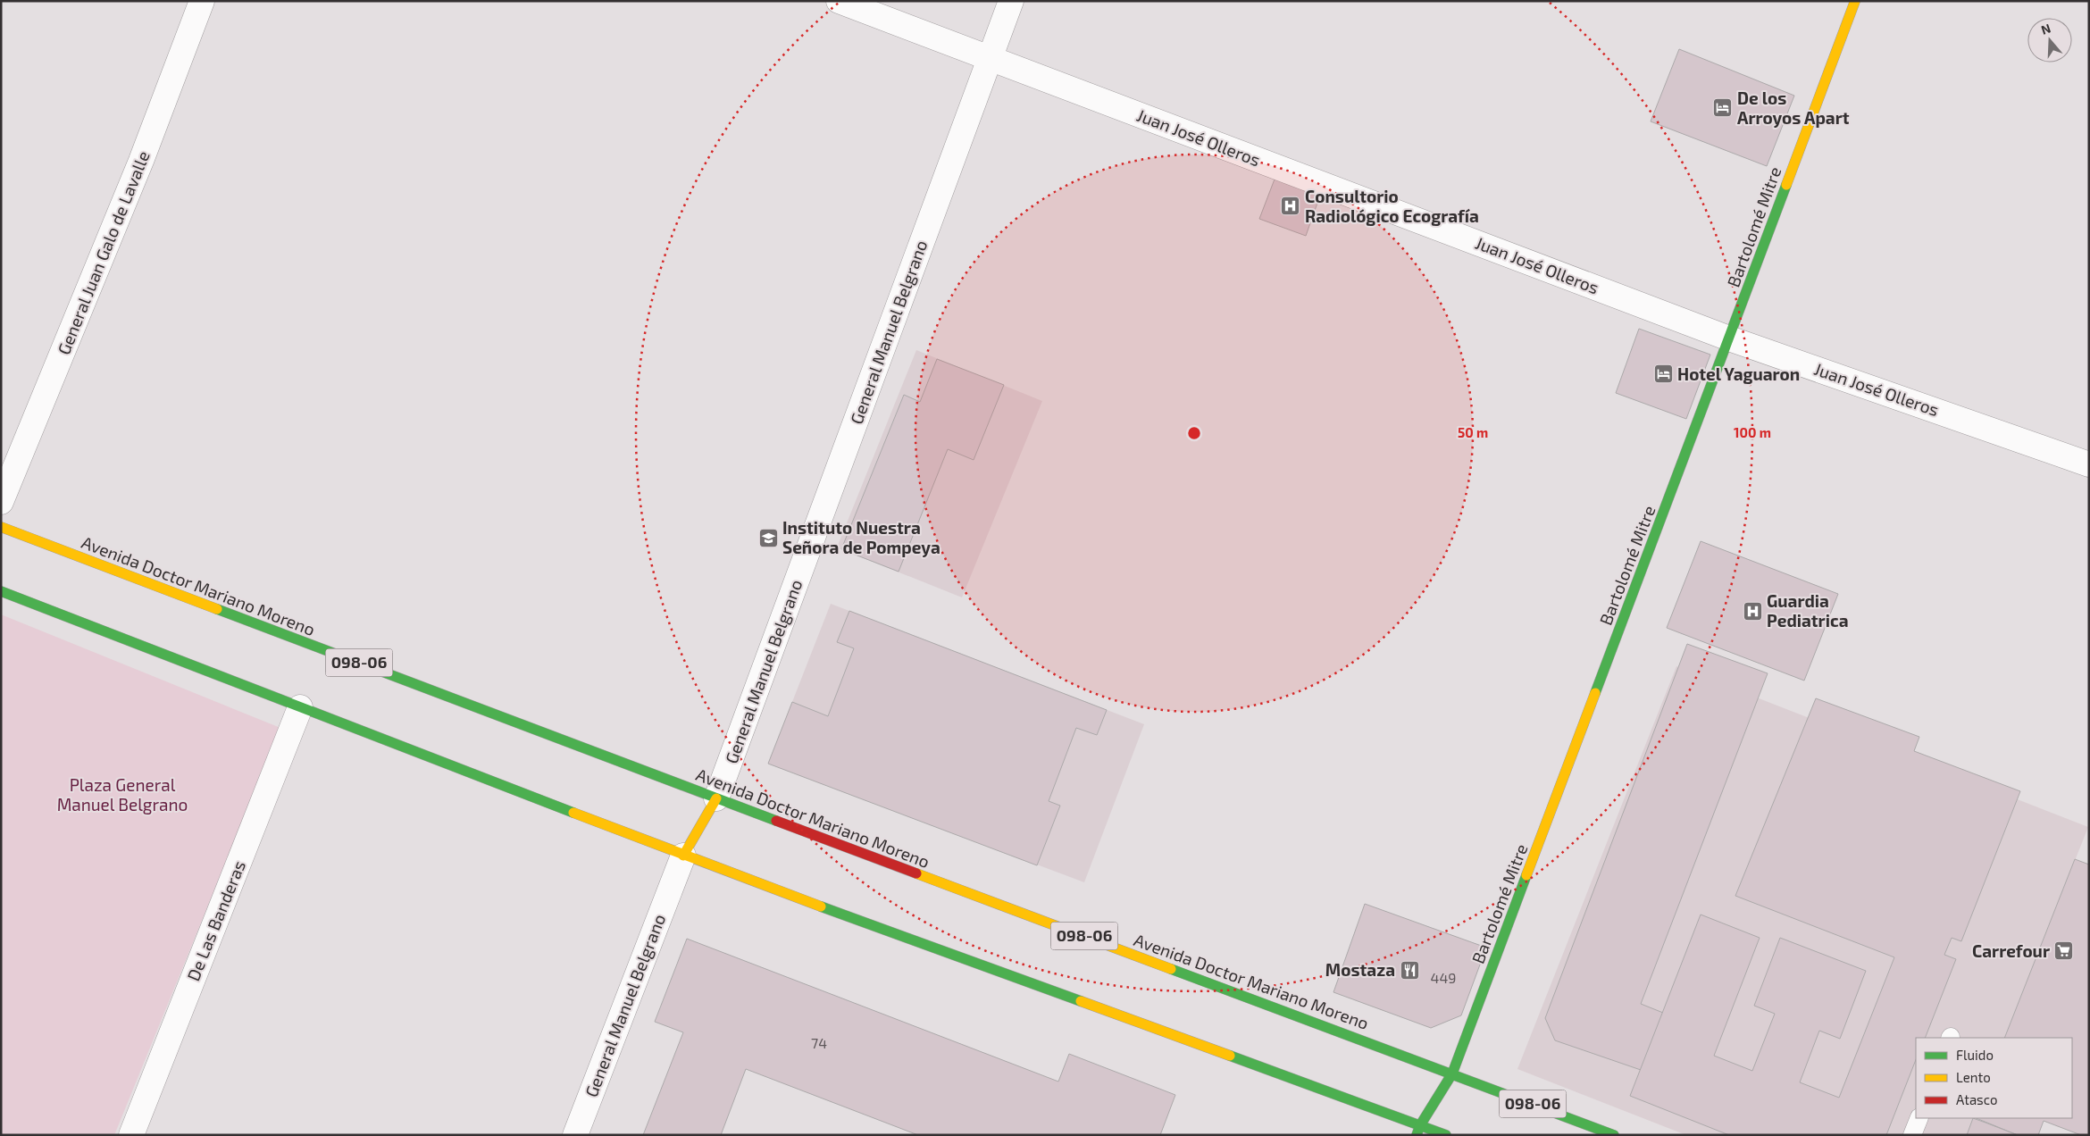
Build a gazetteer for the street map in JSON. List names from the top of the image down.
{
  "streets": {
    "main road": [
      "Bartolomé Mitre",
      "General Manuel Belgrano",
      "Avenida Doctor Mariano Moreno",
      "098-06"
    ],
    "street": ["Juan José Olleros", "General Juan Galo de Lavalle", "De Las Banderas"]
  },
  "crossings": [
    ["Juan José Olleros", "Bartolomé Mitre"],
    ["Juan José Olleros", "General Manuel Belgrano"],
    ["Bartolomé Mitre", "Avenida Doctor Mariano Moreno"],
    ["General Manuel Belgrano", "Avenida Doctor Mariano Moreno"]
  ],
  "parks": ["Plaza General Manuel Belgrano"],
  "places": {
    "hotel": ["De los Arroyos Apart", "Hotel Yaguaron"],
    "hospital": ["Consultorio Radiológico Ecografía", "Guardia Pediatrica"],
    "school or university": ["Instituto Nuestra Señora de Pompeya"],
    "supermarket": ["Carrefour"],
    "restaurant": ["Mostaza"]
  },
  "house_numbers": ["449", "74"],
  "legend": ["Fluido", "Lento", "Atasco"],
  "north": "top",
  "rings": ["50 m", "100 m"]
}
